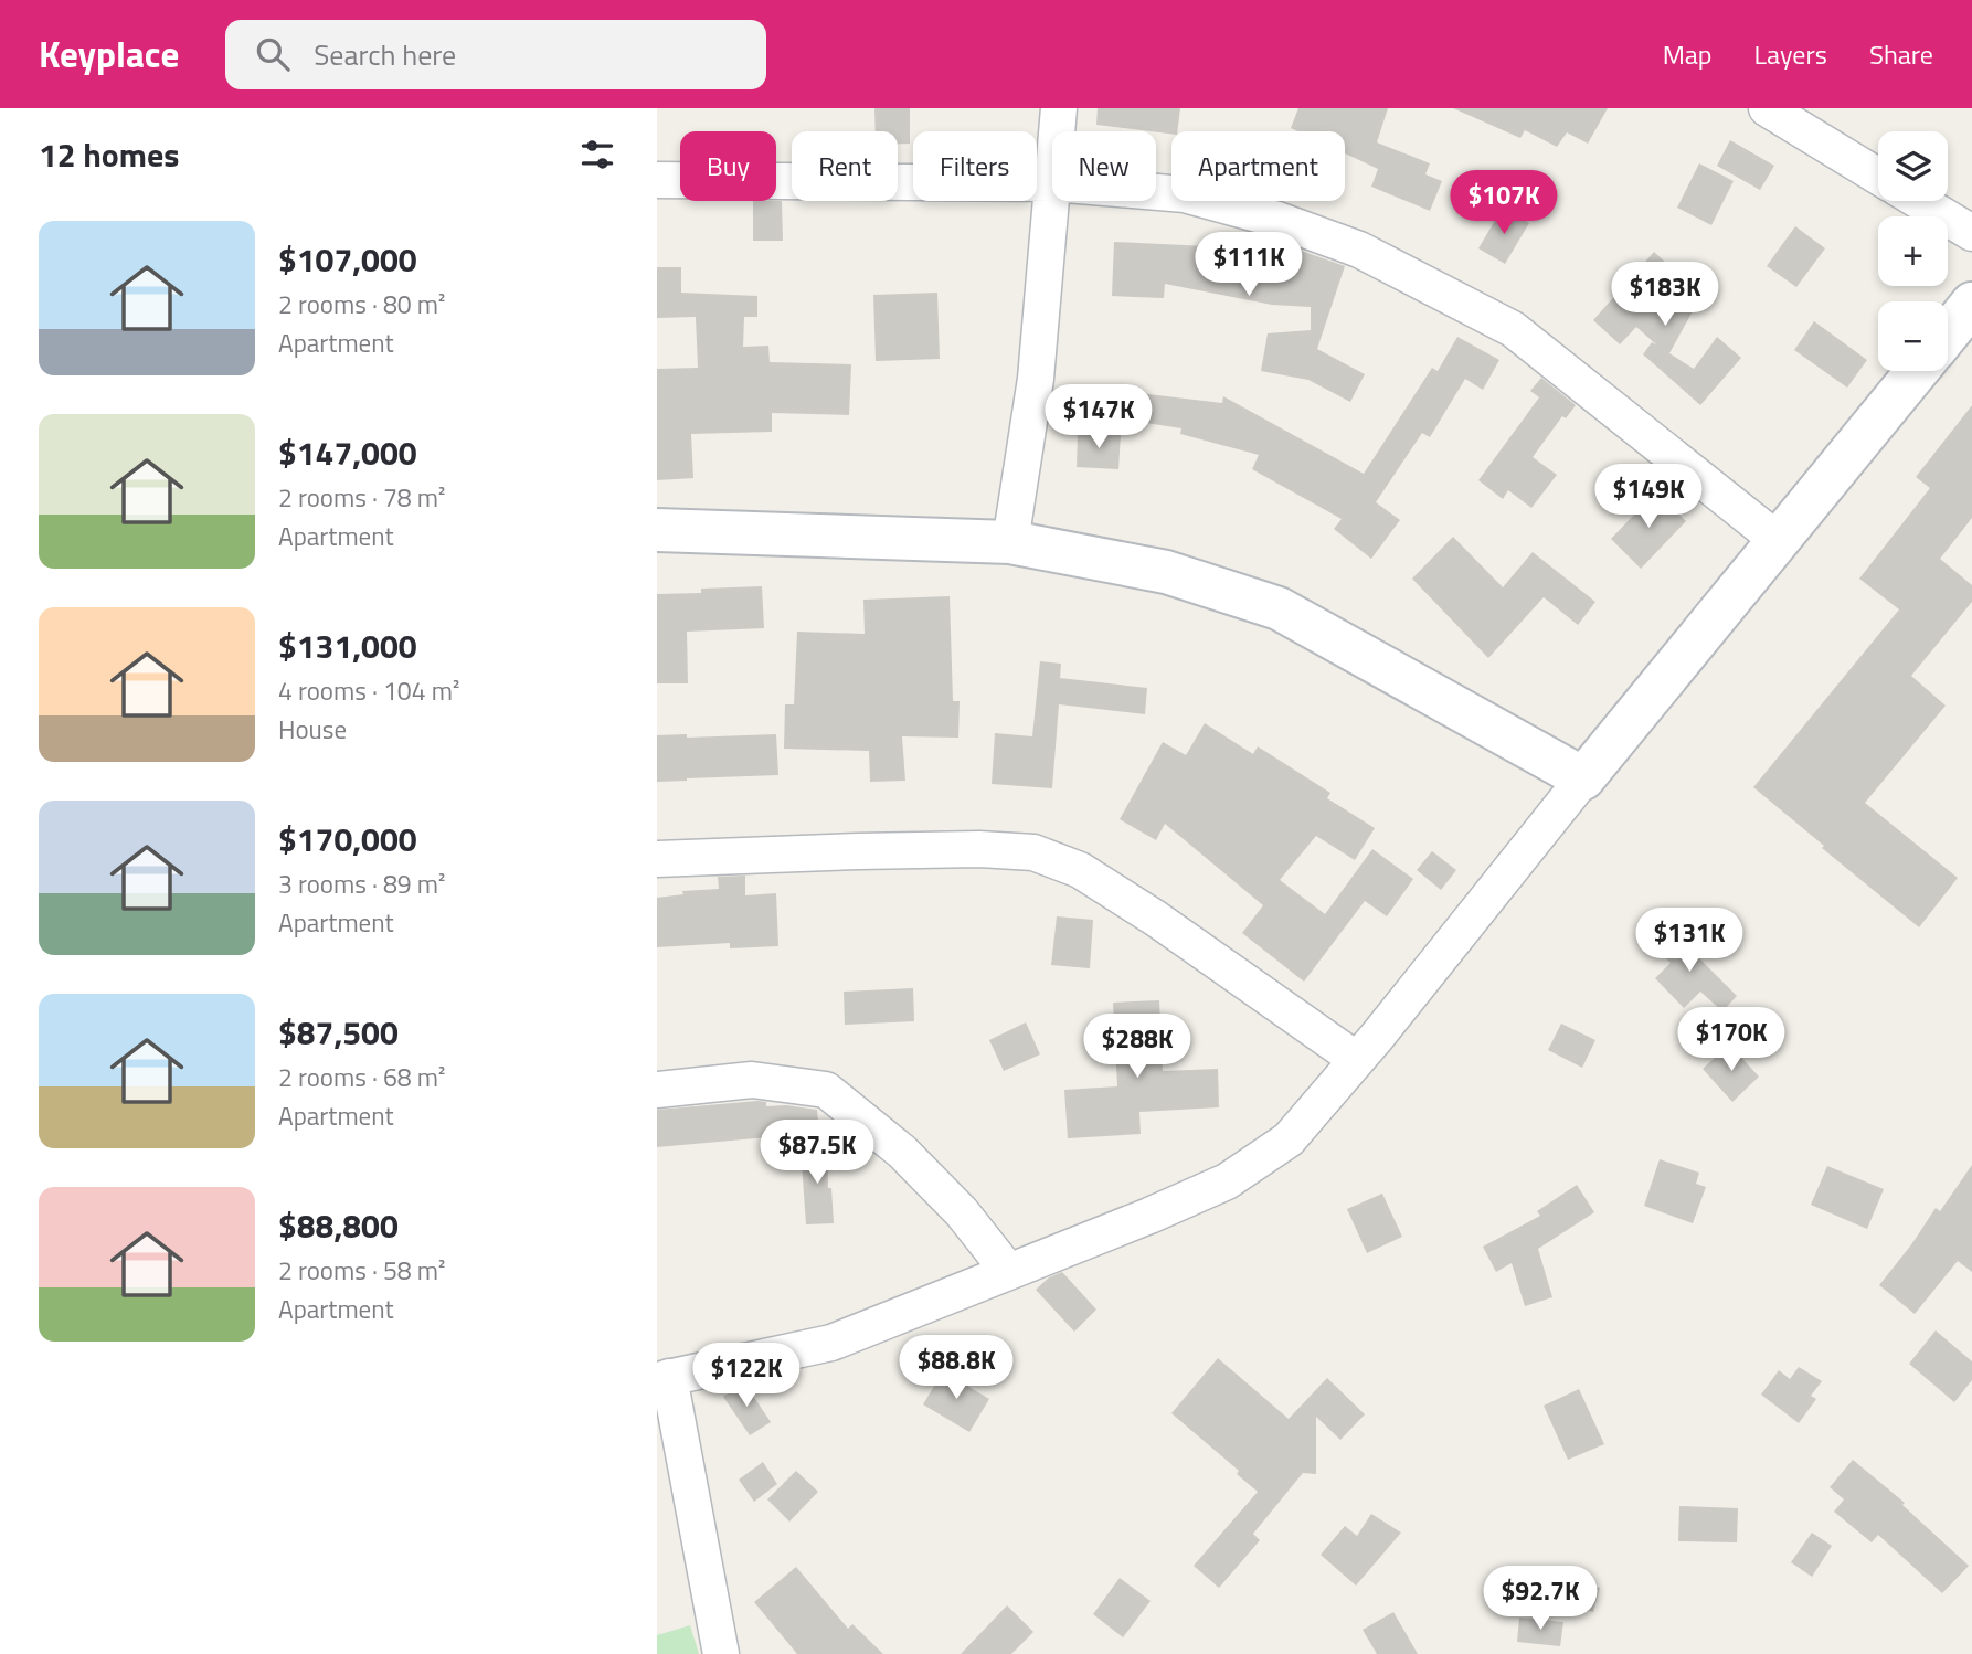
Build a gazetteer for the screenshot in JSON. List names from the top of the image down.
{
  "page": {
    "header": "Keyplace",
    "search": "Search here",
    "nav": ["Map", "Layers", "Share"],
    "heading": "12 homes",
    "map_buttons": ["+", "−"],
    "chip": [
      "Buy",
      "Rent",
      "Filters",
      "New",
      "Apartment"
    ],
    "price": [
      "$107K",
      "$111K",
      "$183K",
      "$147K",
      "$149K",
      "$131K",
      "$170K",
      "$288K",
      "$87.5K",
      "$88.8K",
      "$122K",
      "$92.7K"
    ],
    "list": [
      {
        "name": "$107,000",
        "note": "2 rooms · 80 m² · Apartment"
      },
      {
        "name": "$147,000",
        "note": "2 rooms · 78 m² · Apartment"
      },
      {
        "name": "$131,000",
        "note": "4 rooms · 104 m² · House"
      },
      {
        "name": "$170,000",
        "note": "3 rooms · 89 m² · Apartment"
      },
      {
        "name": "$87,500",
        "note": "2 rooms · 68 m² · Apartment"
      },
      {
        "name": "$88,800",
        "note": "2 rooms · 58 m² · Apartment"
      }
    ]
  }
}
